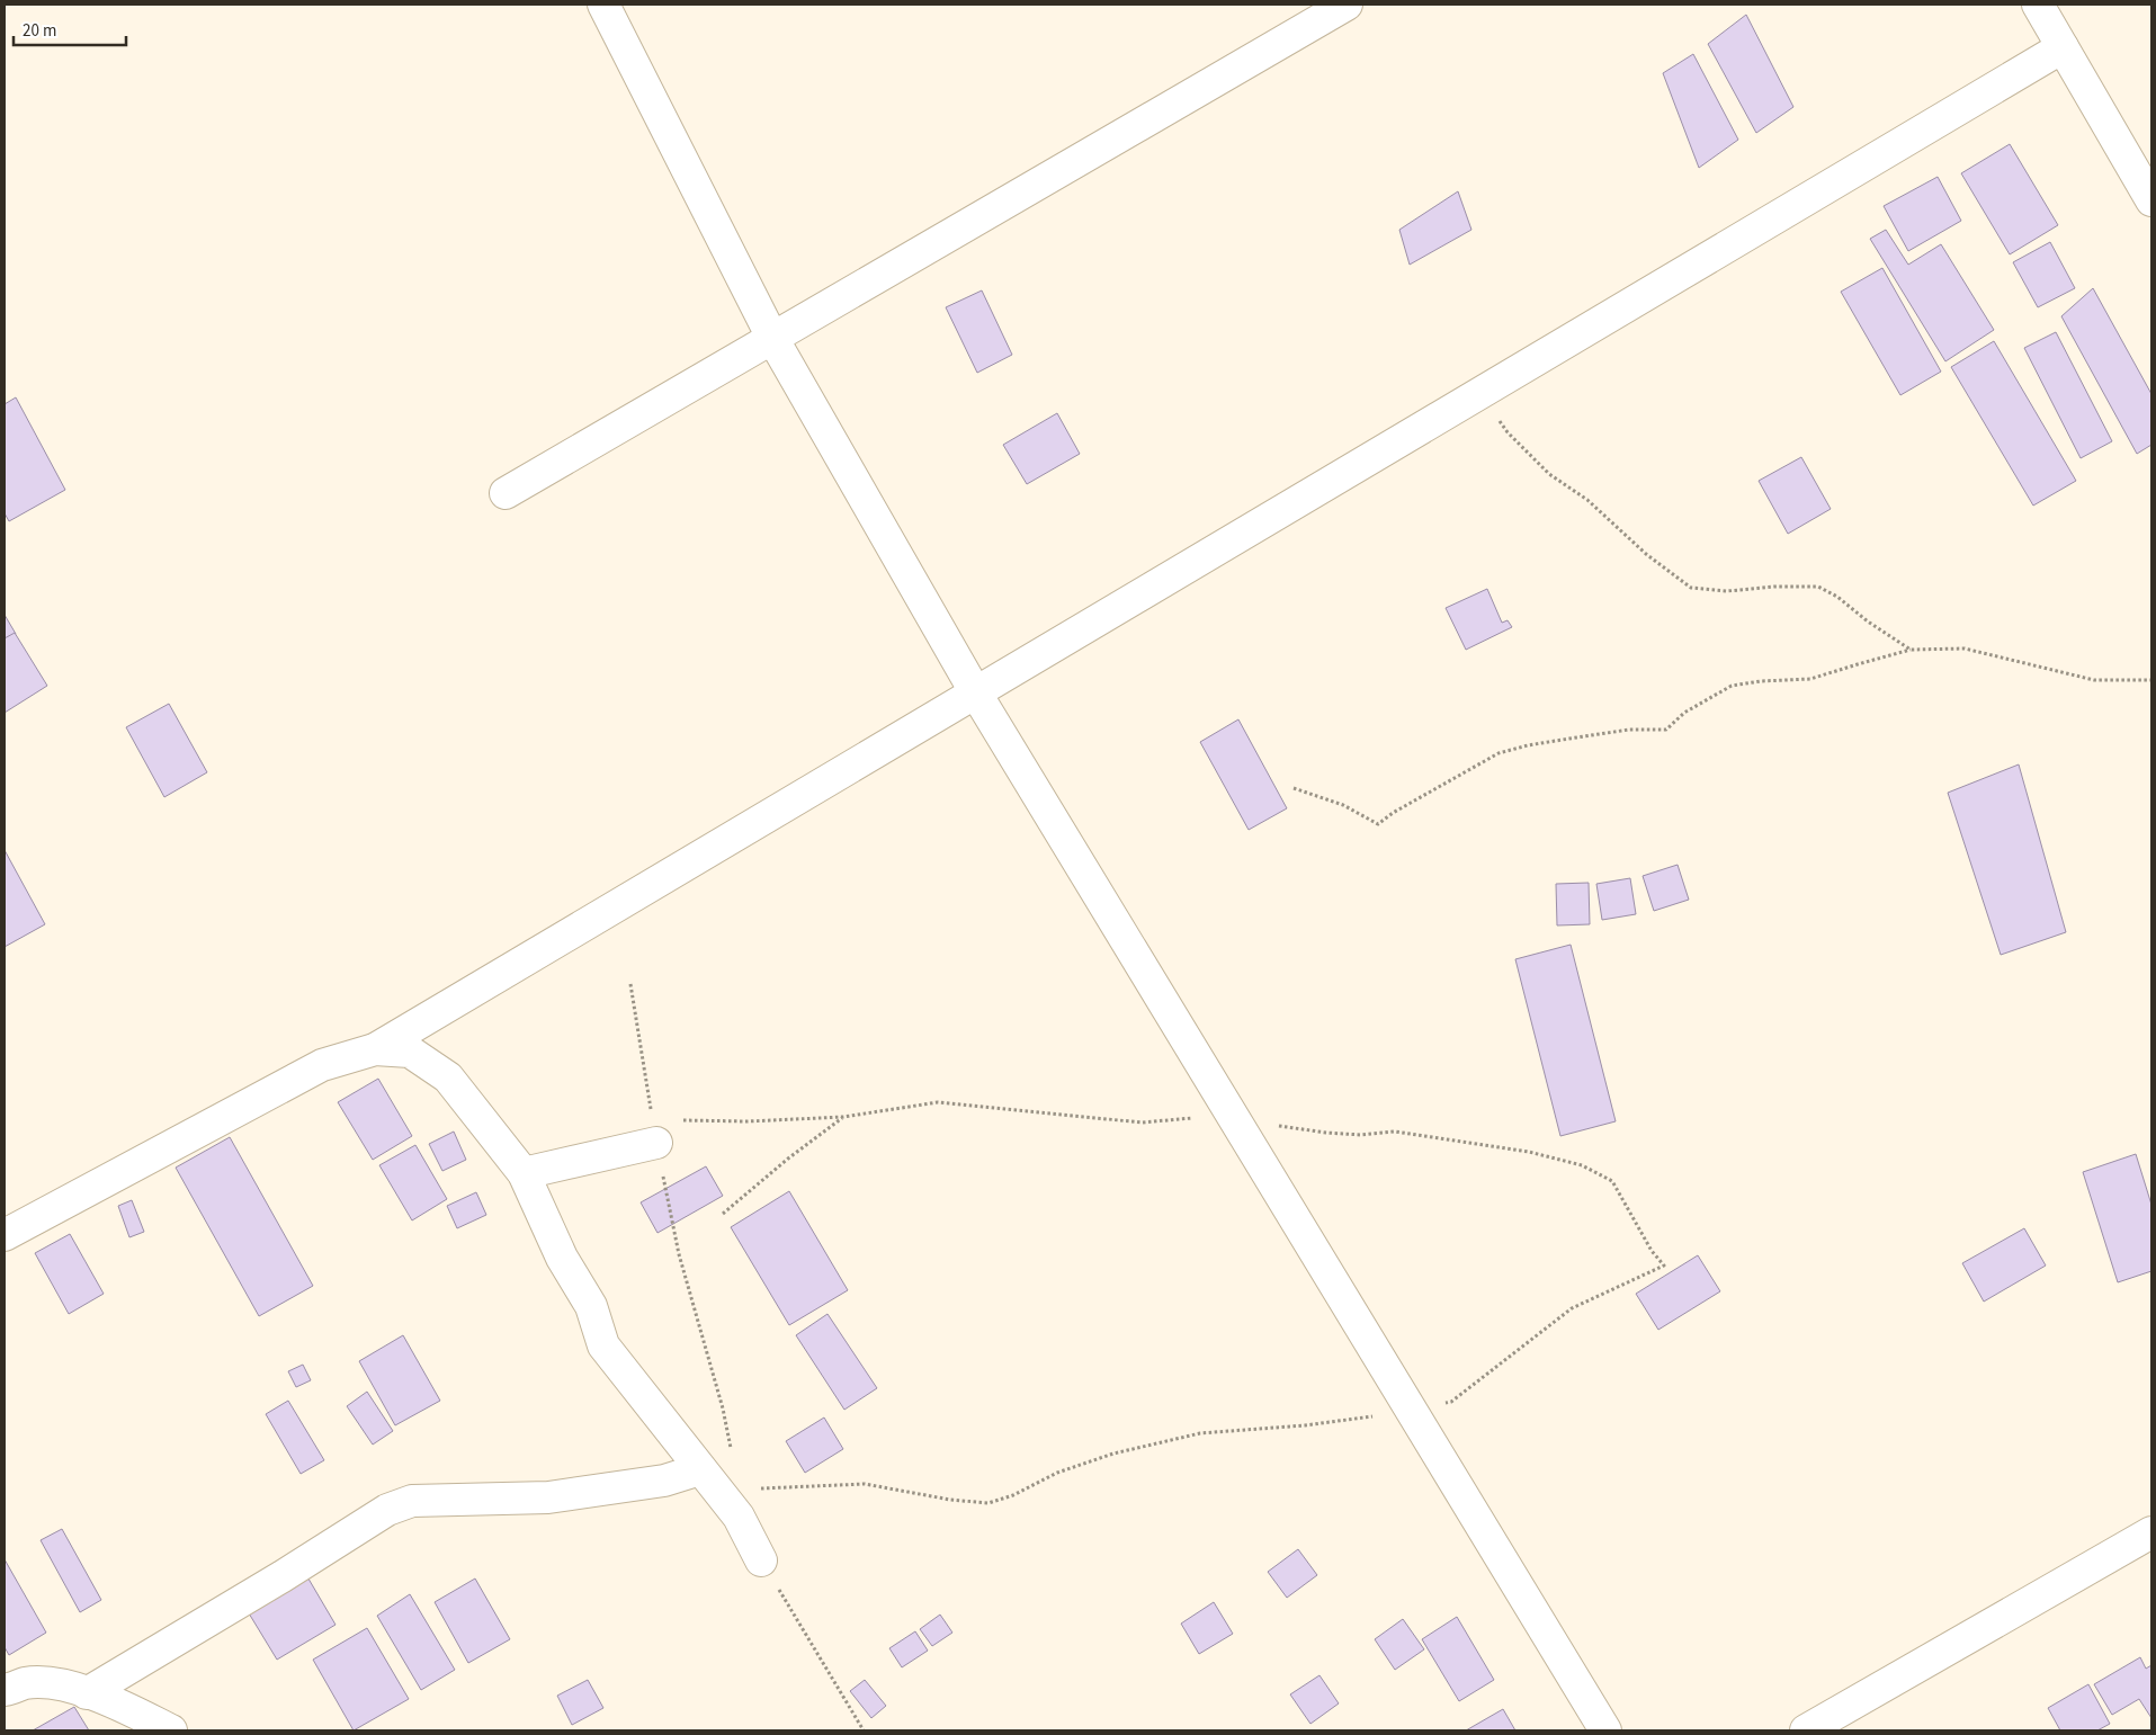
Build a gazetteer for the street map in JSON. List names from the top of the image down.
{
  "scale_bar": "20 m"
}
